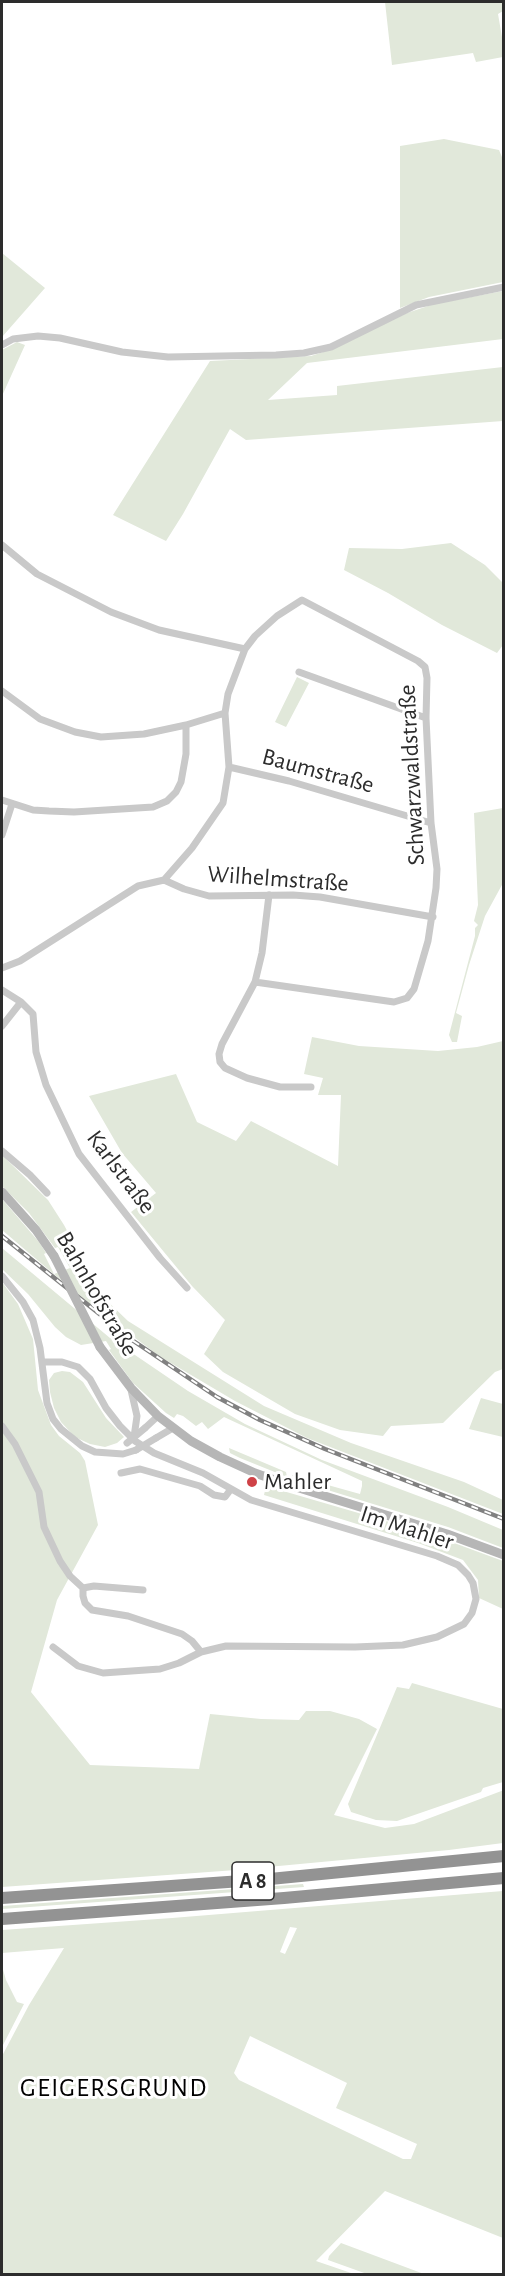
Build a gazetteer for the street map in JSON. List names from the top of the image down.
{
  "streets": {
    "highway": ["A 8"],
    "main road": ["Bahnhofstraße"],
    "street": [
      "Baumstraße",
      "Schwarzwaldstraße",
      "Wilhelmstraße",
      "Karlstraße",
      "Im Mahler"
    ]
  },
  "crossings": [
    ["Baumstraße", "Schwarzwaldstraße"],
    ["Schwarzwaldstraße", "Wilhelmstraße"]
  ],
  "districts": ["GEIGERSGRUND"],
  "places": ["Mahler"]
}
